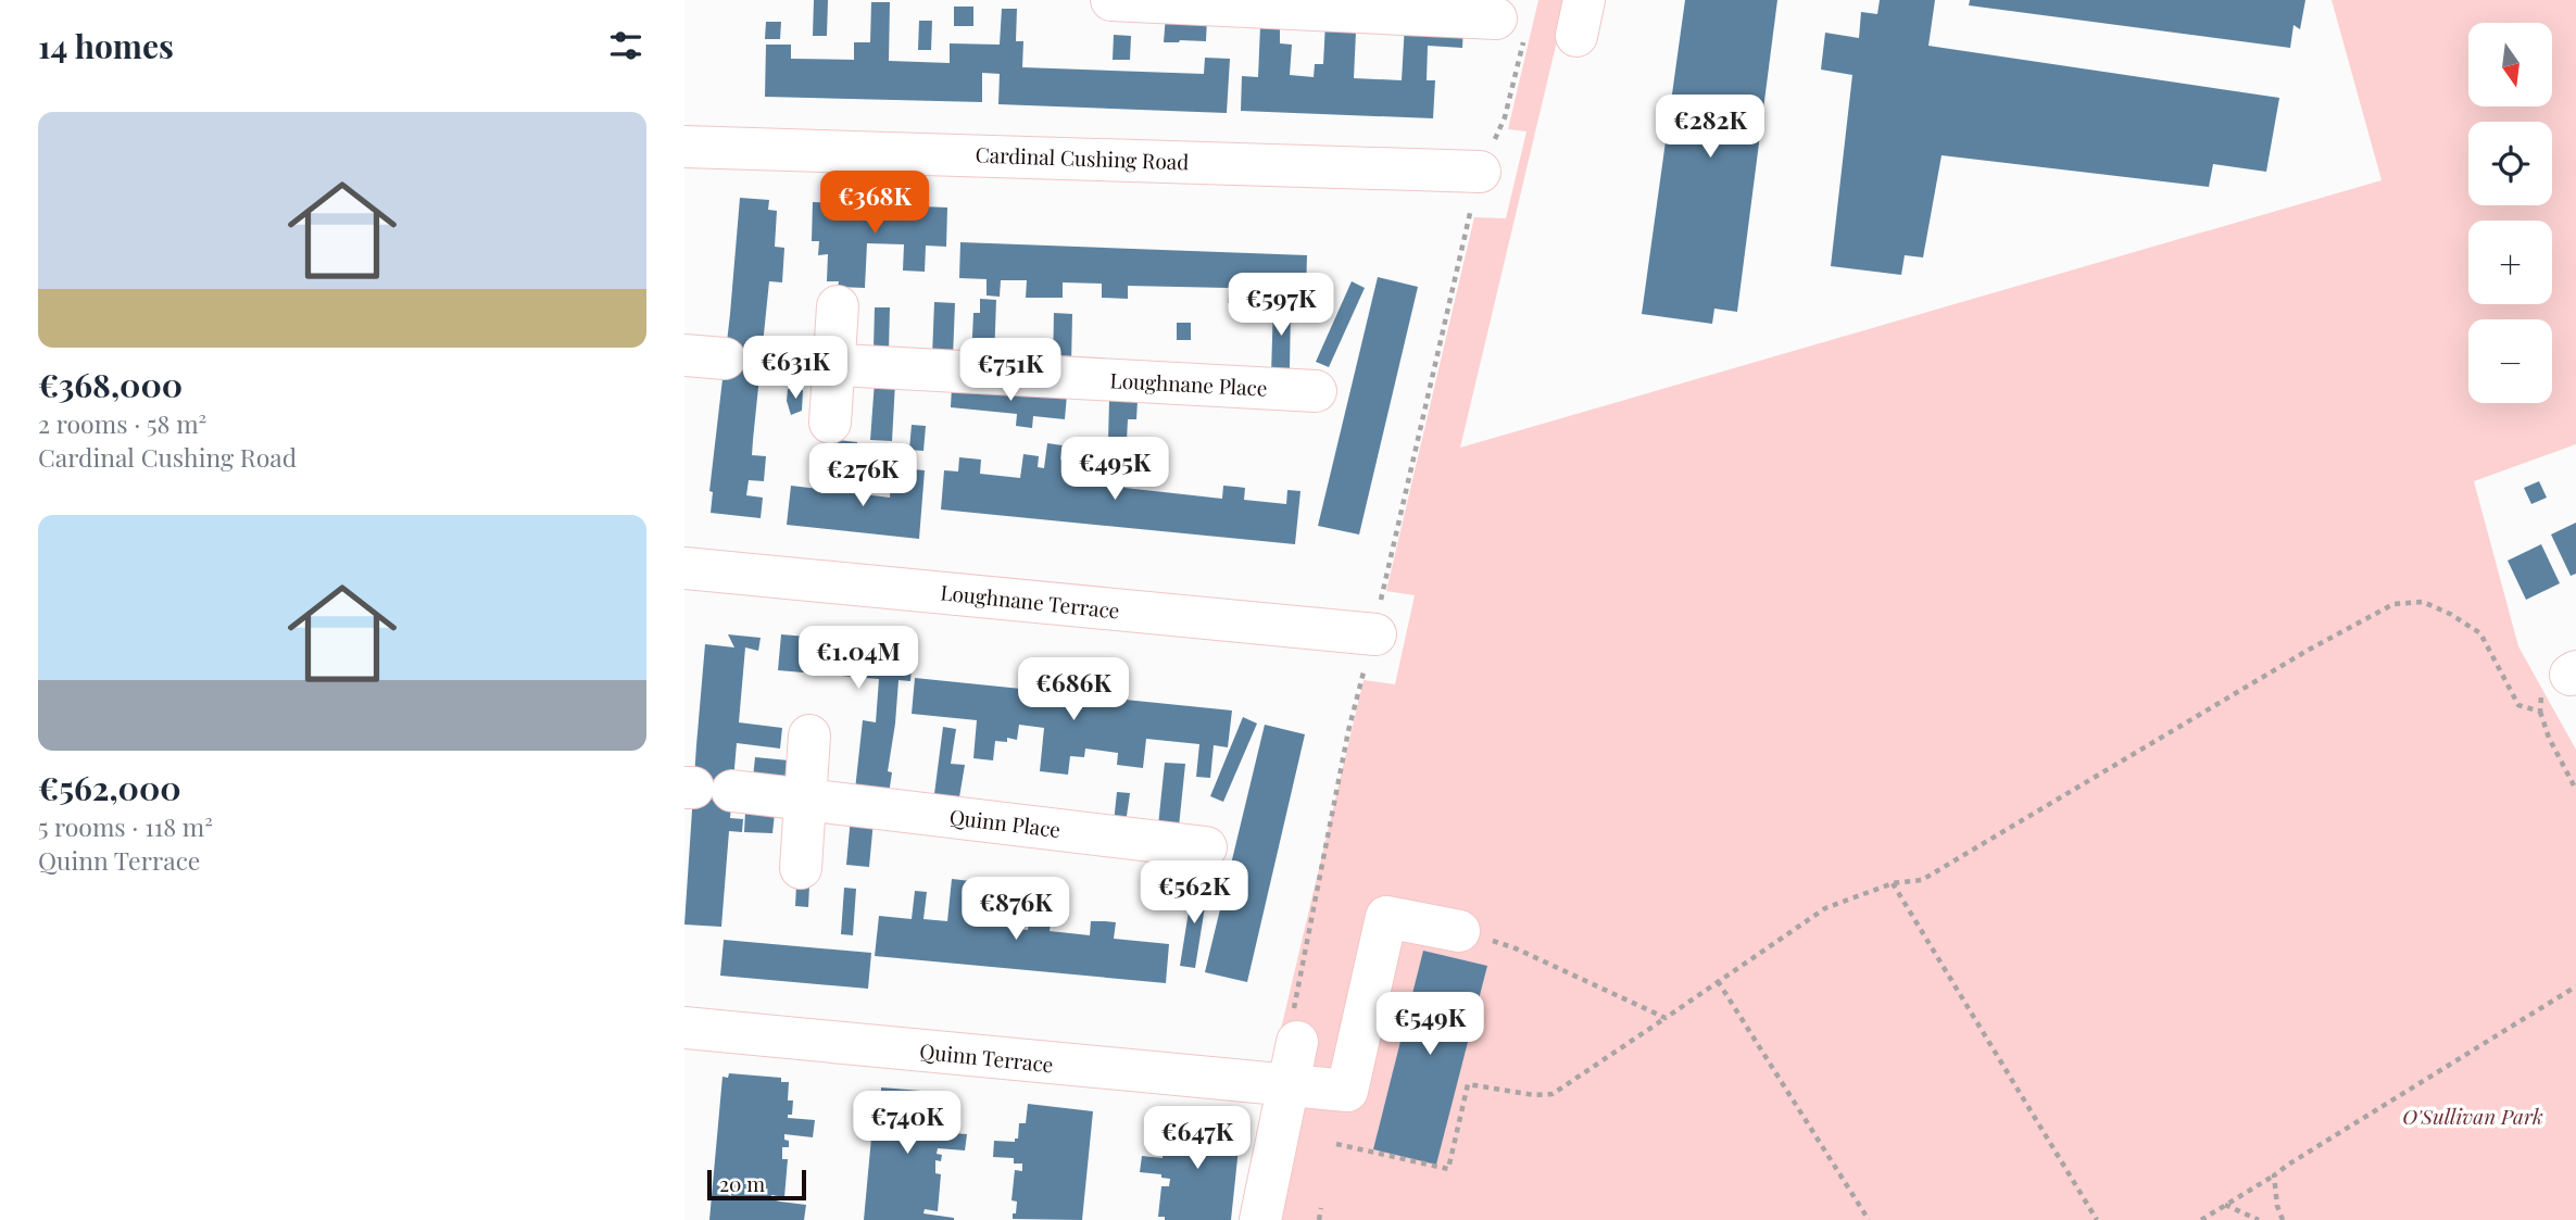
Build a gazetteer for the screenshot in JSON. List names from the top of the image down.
{
  "streets": {
    "street": [
      "Cardinal Cushing Road",
      "Loughnane Place",
      "Loughnane Terrace",
      "Quinn Place",
      "Quinn Terrace"
    ]
  },
  "parks": ["O'Sullivan Park"],
  "scale_bar": "20 m",
  "north": "bottom",
  "page": {
    "heading": "14 homes",
    "map_buttons": ["+", "−"],
    "list": [
      {
        "name": "€368,000",
        "note": "2 rooms · 58 m² · Cardinal Cushing Road"
      },
      {
        "name": "€562,000",
        "note": "5 rooms · 118 m² · Quinn Terrace"
      }
    ],
    "price": [
      "€282K",
      "€368K",
      "€597K",
      "€631K",
      "€751K",
      "€495K",
      "€276K",
      "€1.04M",
      "€686K",
      "€562K",
      "€876K",
      "€549K",
      "€740K",
      "€647K"
    ],
    "scale": "20 m"
  }
}
